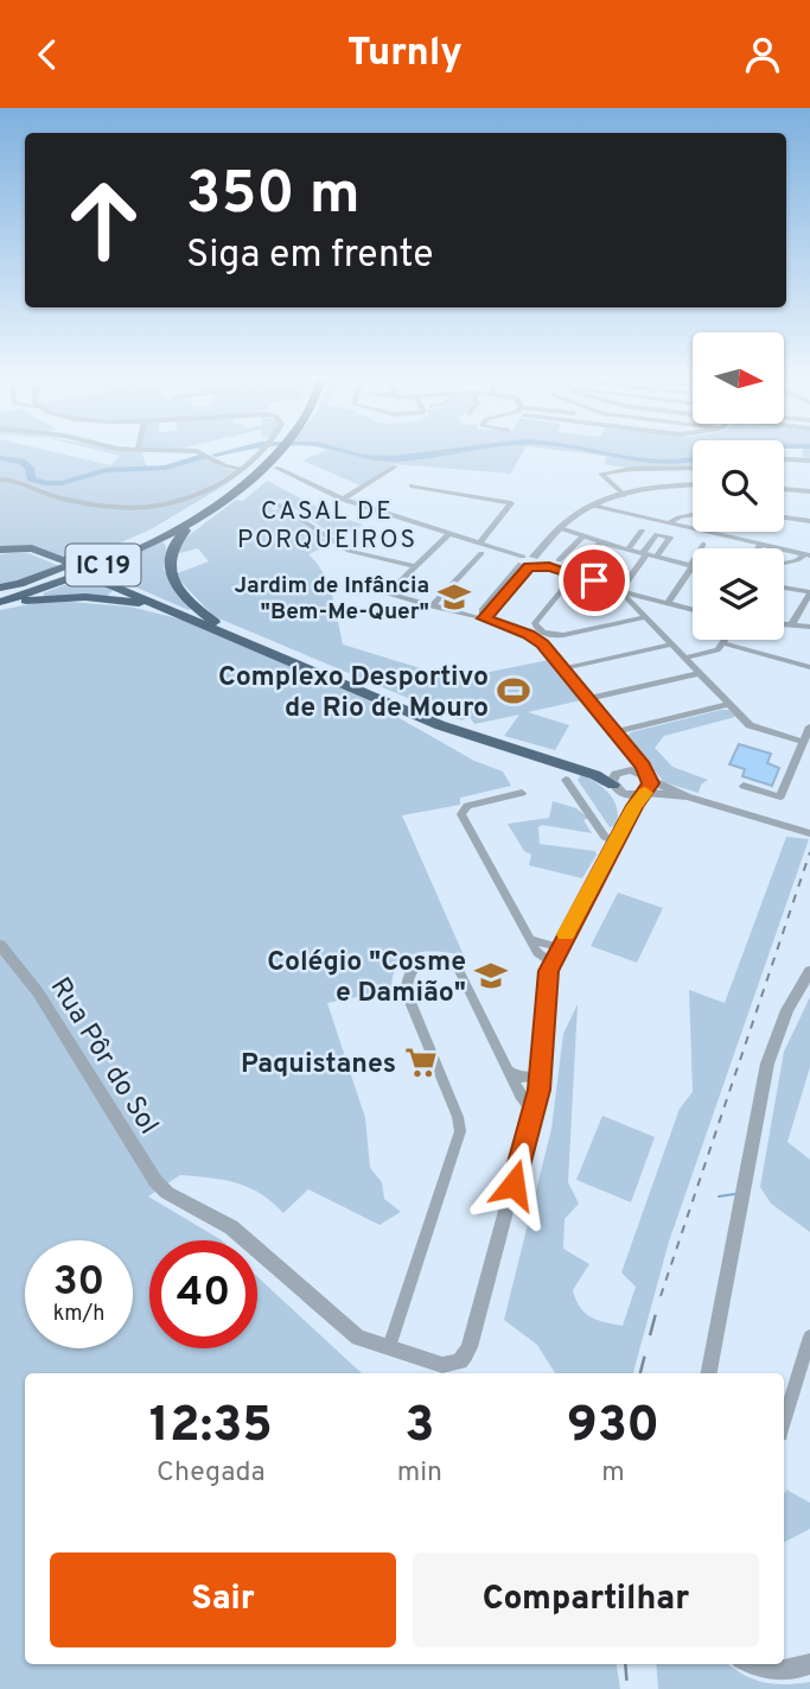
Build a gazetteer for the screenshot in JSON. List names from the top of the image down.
{
  "streets": {
    "highway": ["IC 19"],
    "street": ["Rua Pôr do Sol"]
  },
  "districts": ["CASAL DE PORQUEIROS"],
  "places": {
    "school or university": ["Jardim de Infância \"Bem-Me-Quer\"", "Colégio \"Cosme e Damião\""],
    "sports": ["Complexo Desportivo de Rio de Mouro"],
    "supermarket": ["Paquistanes"]
  },
  "north": "right",
  "page": {
    "header": "Turnly",
    "turn": ["350 m", "Siga em frente"],
    "speed": "30 km/h",
    "limit": "40",
    "eta": [
      "12:35",
      "Chegada",
      "3",
      "min",
      "930",
      "m"
    ],
    "buttons": ["Sair", "Compartilhar"]
  }
}
